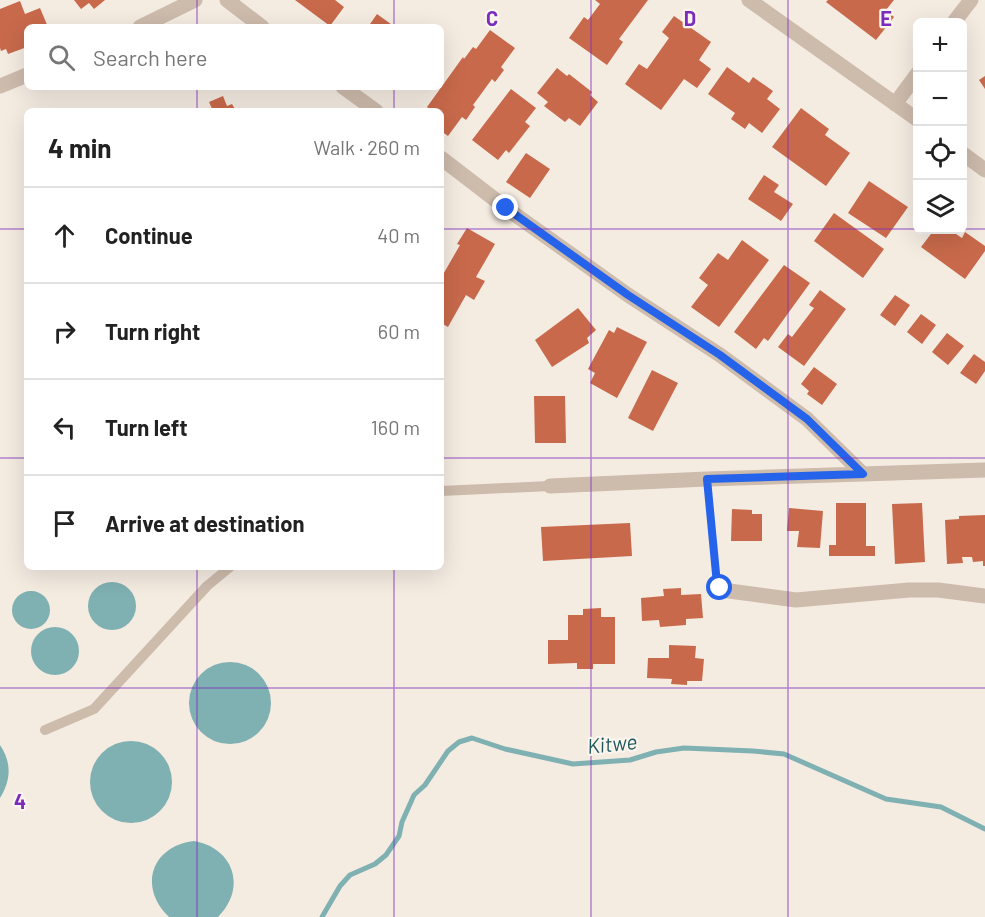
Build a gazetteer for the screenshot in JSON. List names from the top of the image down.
{
  "water": ["Kitwe"],
  "page": {
    "map_buttons": ["+", "−"],
    "search": "Search here",
    "heading": ["4 min", "Walk · 260 m"],
    "list": [
      ["Continue", "40 m"],
      ["Turn right", "60 m"],
      ["Turn left", "160 m"],
      "Arrive at destination"
    ]
  },
  "grid": {
    "columns": ["C", "D", "E"],
    "rows": ["4"]
  }
}
